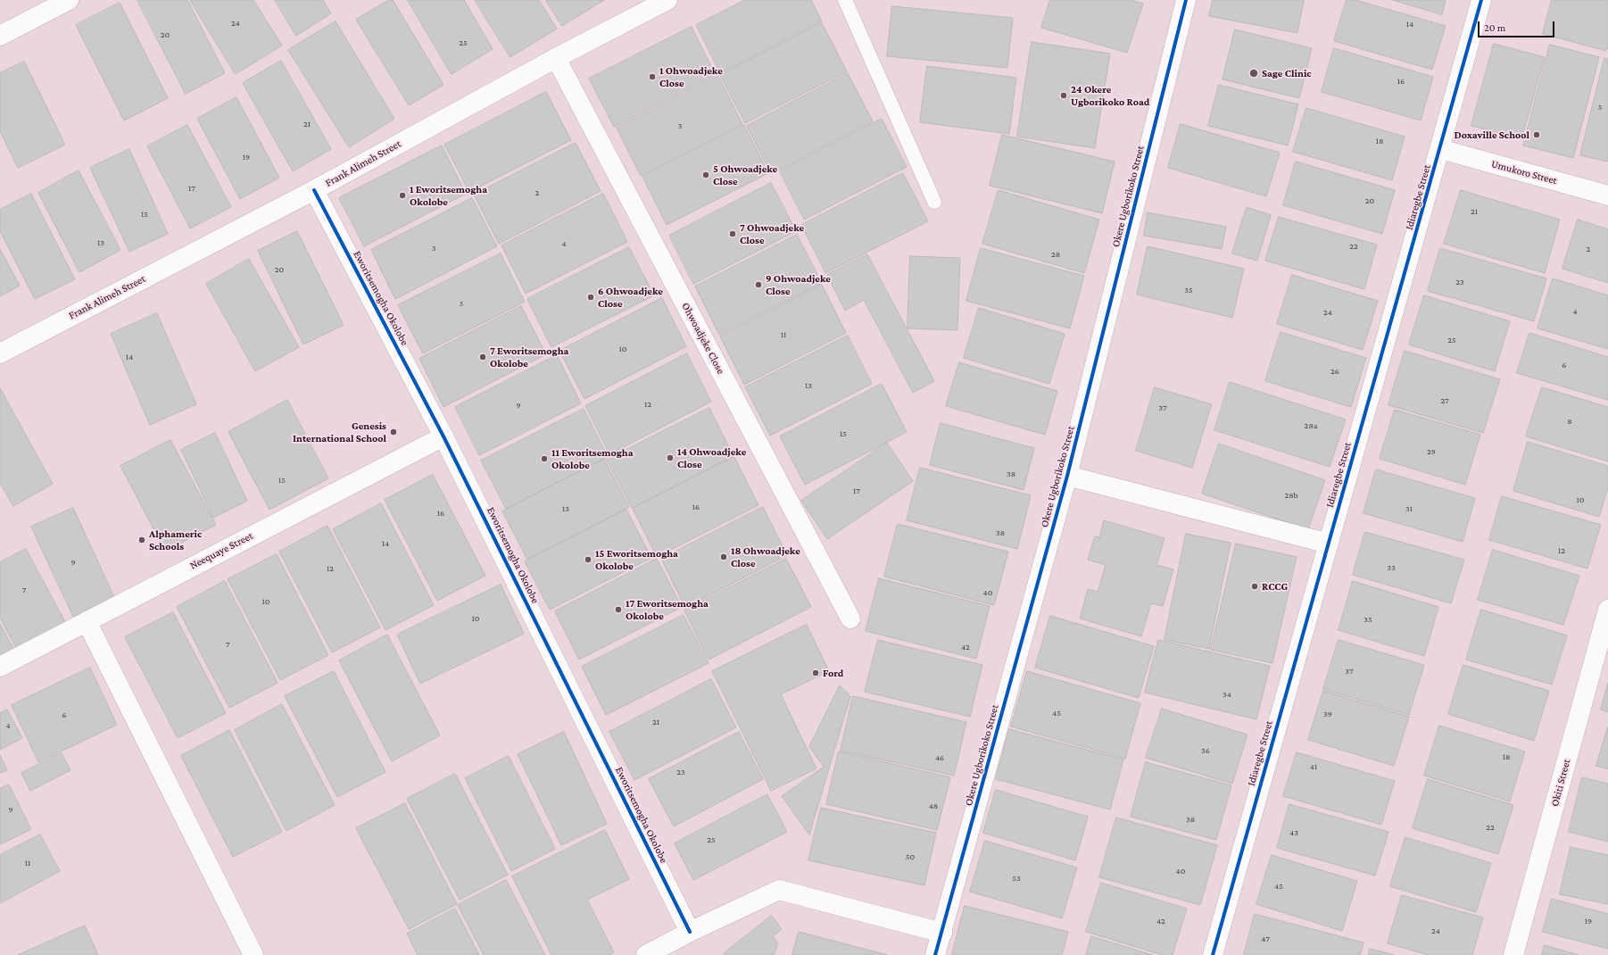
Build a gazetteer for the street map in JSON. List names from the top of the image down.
{
  "streets": {
    "street": [
      "Frank Alimeh Street",
      "Umukoro Street",
      "Okere Ugborikoko Street",
      "Idiaregbe Street",
      "Eworitsemogha Okolobe",
      "Ohwoadjeke Close",
      "Neequaye Street",
      "Okiti Street"
    ]
  },
  "crossings": [
    ["Frank Alimeh Street", "Eworitsemogha Okolobe"],
    ["Frank Alimeh Street", "Ohwoadjeke Close"],
    ["Umukoro Street", "Idiaregbe Street"],
    ["Eworitsemogha Okolobe", "Neequaye Street"]
  ],
  "places": [
    "Sage Clinic",
    "1 Ohwoadjeke Close",
    "24 Okere Ugborikoko Road",
    "Doxaville School",
    "5 Ohwoadjeke Close",
    "1 Eworitsemogha Okolobe",
    "7 Ohwoadjeke Close",
    "9 Ohwoadjeke Close",
    "6 Ohwoadjeke Close",
    "7 Eworitsemogha Okolobe",
    "Genesis International School",
    "14 Ohwoadjeke Close",
    "11 Eworitsemogha Okolobe",
    "Alphameric Schools",
    "18 Ohwoadjeke Close",
    "15 Eworitsemogha Okolobe",
    "RCCG",
    "17 Eworitsemogha Okolobe",
    "Ford"
  ],
  "house_numbers": [
    "24",
    "14",
    "20",
    "25",
    "16",
    "5",
    "21",
    "3",
    "18",
    "19",
    "17",
    "2",
    "20",
    "21",
    "15",
    "13",
    "4",
    "22",
    "3",
    "2",
    "28",
    "20",
    "23",
    "35",
    "5",
    "4",
    "24",
    "11",
    "25",
    "10",
    "14",
    "6",
    "26",
    "13",
    "27",
    "12",
    "9",
    "37",
    "8",
    "28a",
    "15",
    "29",
    "38",
    "15",
    "17",
    "28b",
    "10",
    "16",
    "13",
    "31",
    "16",
    "38",
    "14",
    "12",
    "9",
    "33",
    "12",
    "7",
    "40",
    "10",
    "10",
    "35",
    "7",
    "42",
    "37",
    "34",
    "45",
    "39",
    "6",
    "21",
    "4",
    "36",
    "18",
    "46",
    "41",
    "23",
    "48",
    "9",
    "38",
    "22",
    "43",
    "25",
    "50",
    "11",
    "40",
    "53",
    "45",
    "42",
    "19",
    "24",
    "47"
  ],
  "scale_bar": "20 m"
}
